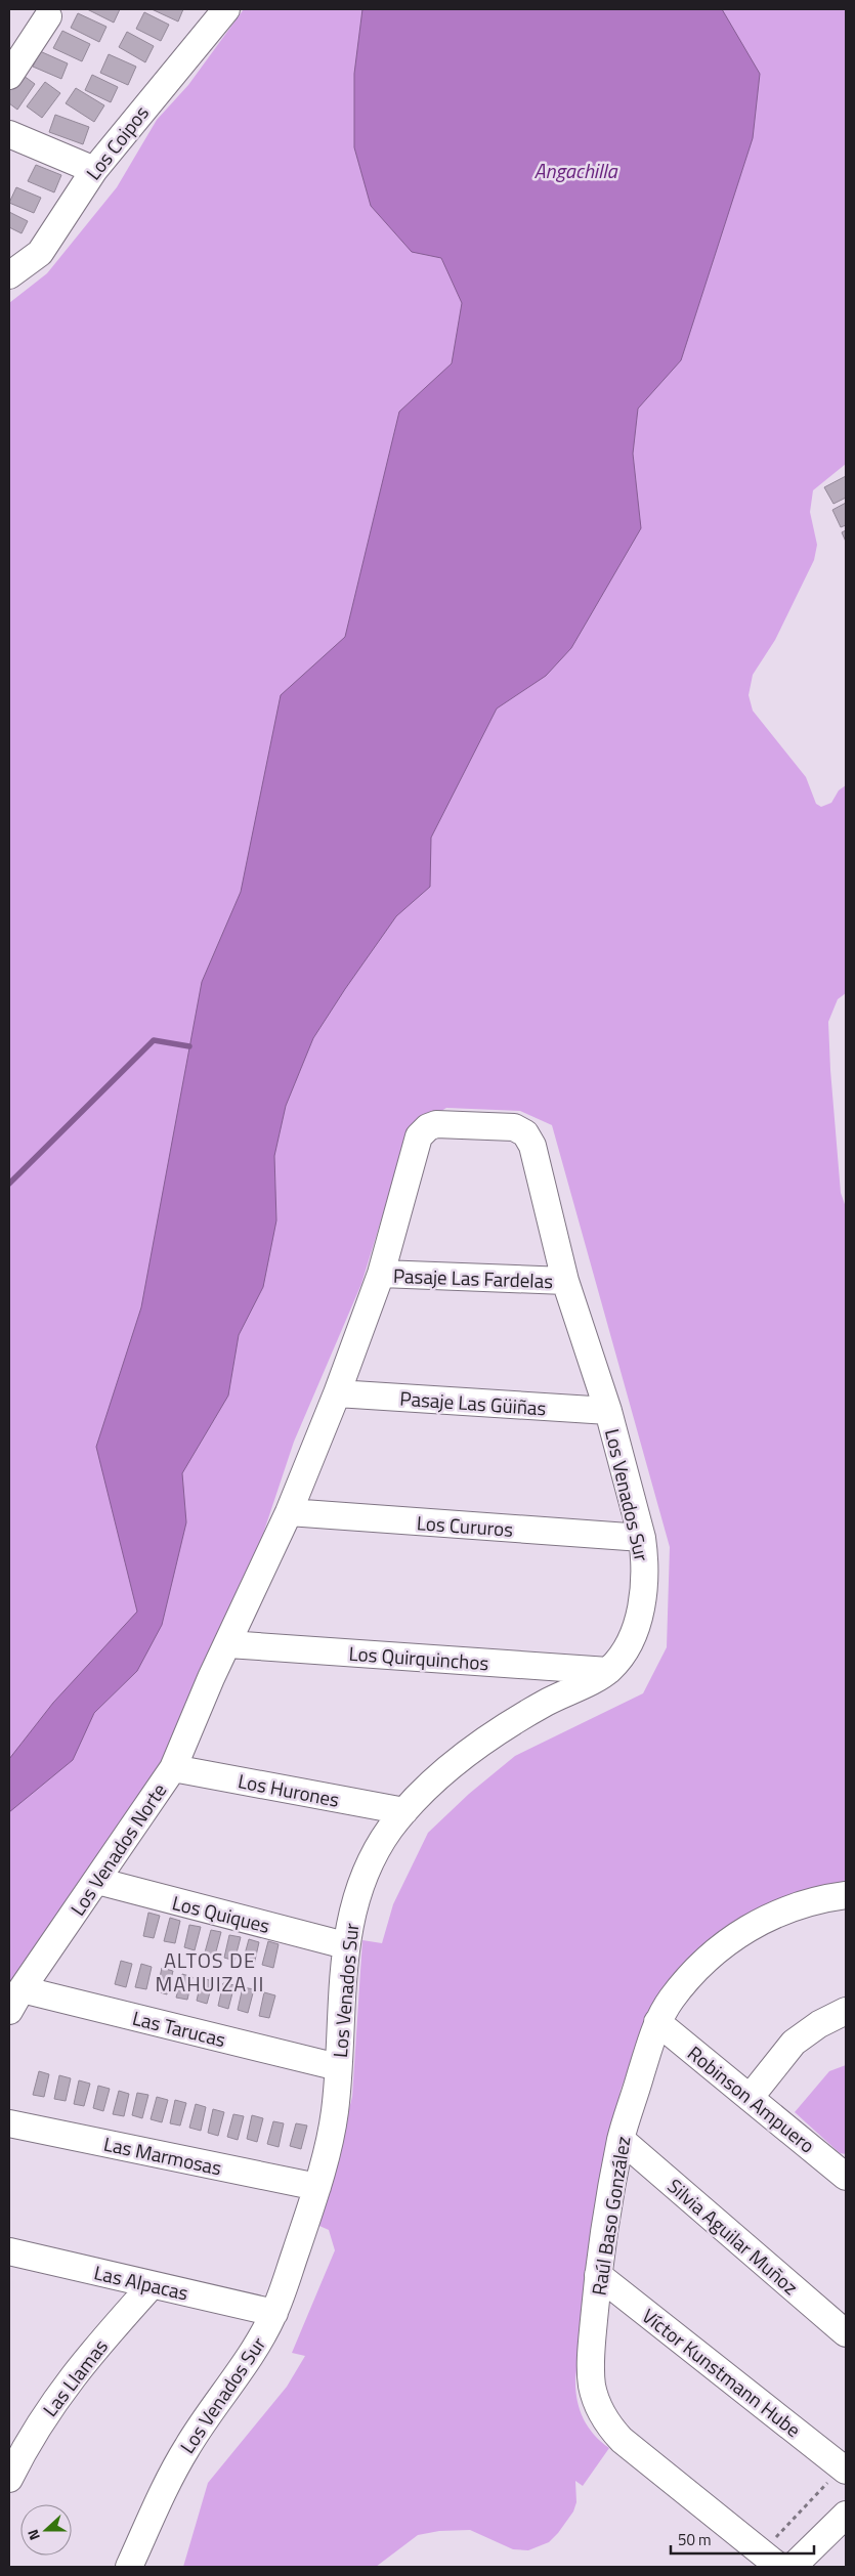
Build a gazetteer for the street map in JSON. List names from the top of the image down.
{
  "streets": {
    "street": [
      "Los Coipos",
      "Pasaje Las Fardelas",
      "Pasaje Las Güiñas",
      "Los Venados Sur",
      "Los Cururos",
      "Los Quirquinchos",
      "Los Hurones",
      "Los Venados Norte",
      "Los Quiques",
      "Las Tarucas",
      "Robinson Ampuero",
      "Las Marmosas",
      "Raúl Baso González",
      "Silvia Aguilar Muñoz",
      "Las Alpacas",
      "Víctor Kunstmann Hube",
      "Las Llamas"
    ]
  },
  "crossings": [
    ["Pasaje Las Fardelas", "Los Venados Sur"],
    ["Pasaje Las Güiñas", "Los Venados Sur"],
    ["Los Venados Sur", "Los Cururos"],
    ["Los Venados Sur", "Los Quirquinchos"],
    ["Los Venados Sur", "Los Hurones"],
    ["Los Venados Sur", "Los Venados Norte"],
    ["Los Venados Sur", "Los Quiques"],
    ["Los Venados Sur", "Las Tarucas"],
    ["Los Venados Sur", "Las Marmosas"],
    ["Los Venados Sur", "Las Alpacas"],
    ["Los Hurones", "Los Venados Norte"],
    ["Los Venados Norte", "Los Quiques"],
    ["Los Venados Norte", "Las Tarucas"],
    ["Robinson Ampuero", "Raúl Baso González"],
    ["Raúl Baso González", "Silvia Aguilar Muñoz"],
    ["Raúl Baso González", "Víctor Kunstmann Hube"],
    ["Las Alpacas", "Las Llamas"]
  ],
  "districts": ["ALTOS DE MAHUIZA II"],
  "water": ["Angachilla"],
  "scale_bar": "50 m",
  "north": "left"
}
